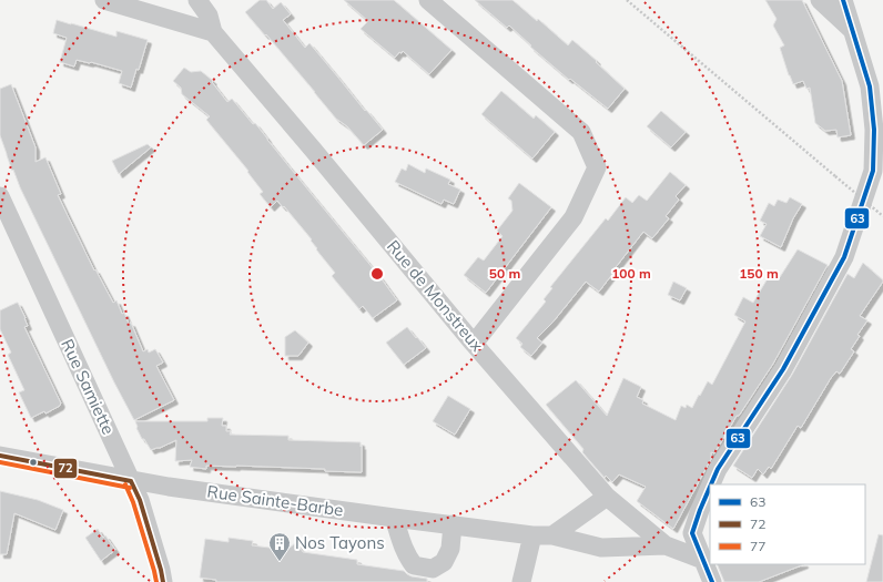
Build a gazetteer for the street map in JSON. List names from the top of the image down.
{
  "streets": {
    "street": ["Rue de Monstreux", "Rue Samiette", "Rue Sainte-Barbe"]
  },
  "crossings": [
    ["Rue de Monstreux", "Rue Sainte-Barbe"],
    ["Rue Samiette", "Rue Sainte-Barbe"]
  ],
  "places": {
    "building": ["Nos Tayons"]
  },
  "lines": ["transit line 63", "transit line 72", "transit line 77"],
  "legend": ["63", "72", "77"],
  "rings": ["50 m", "100 m", "150 m"]
}
